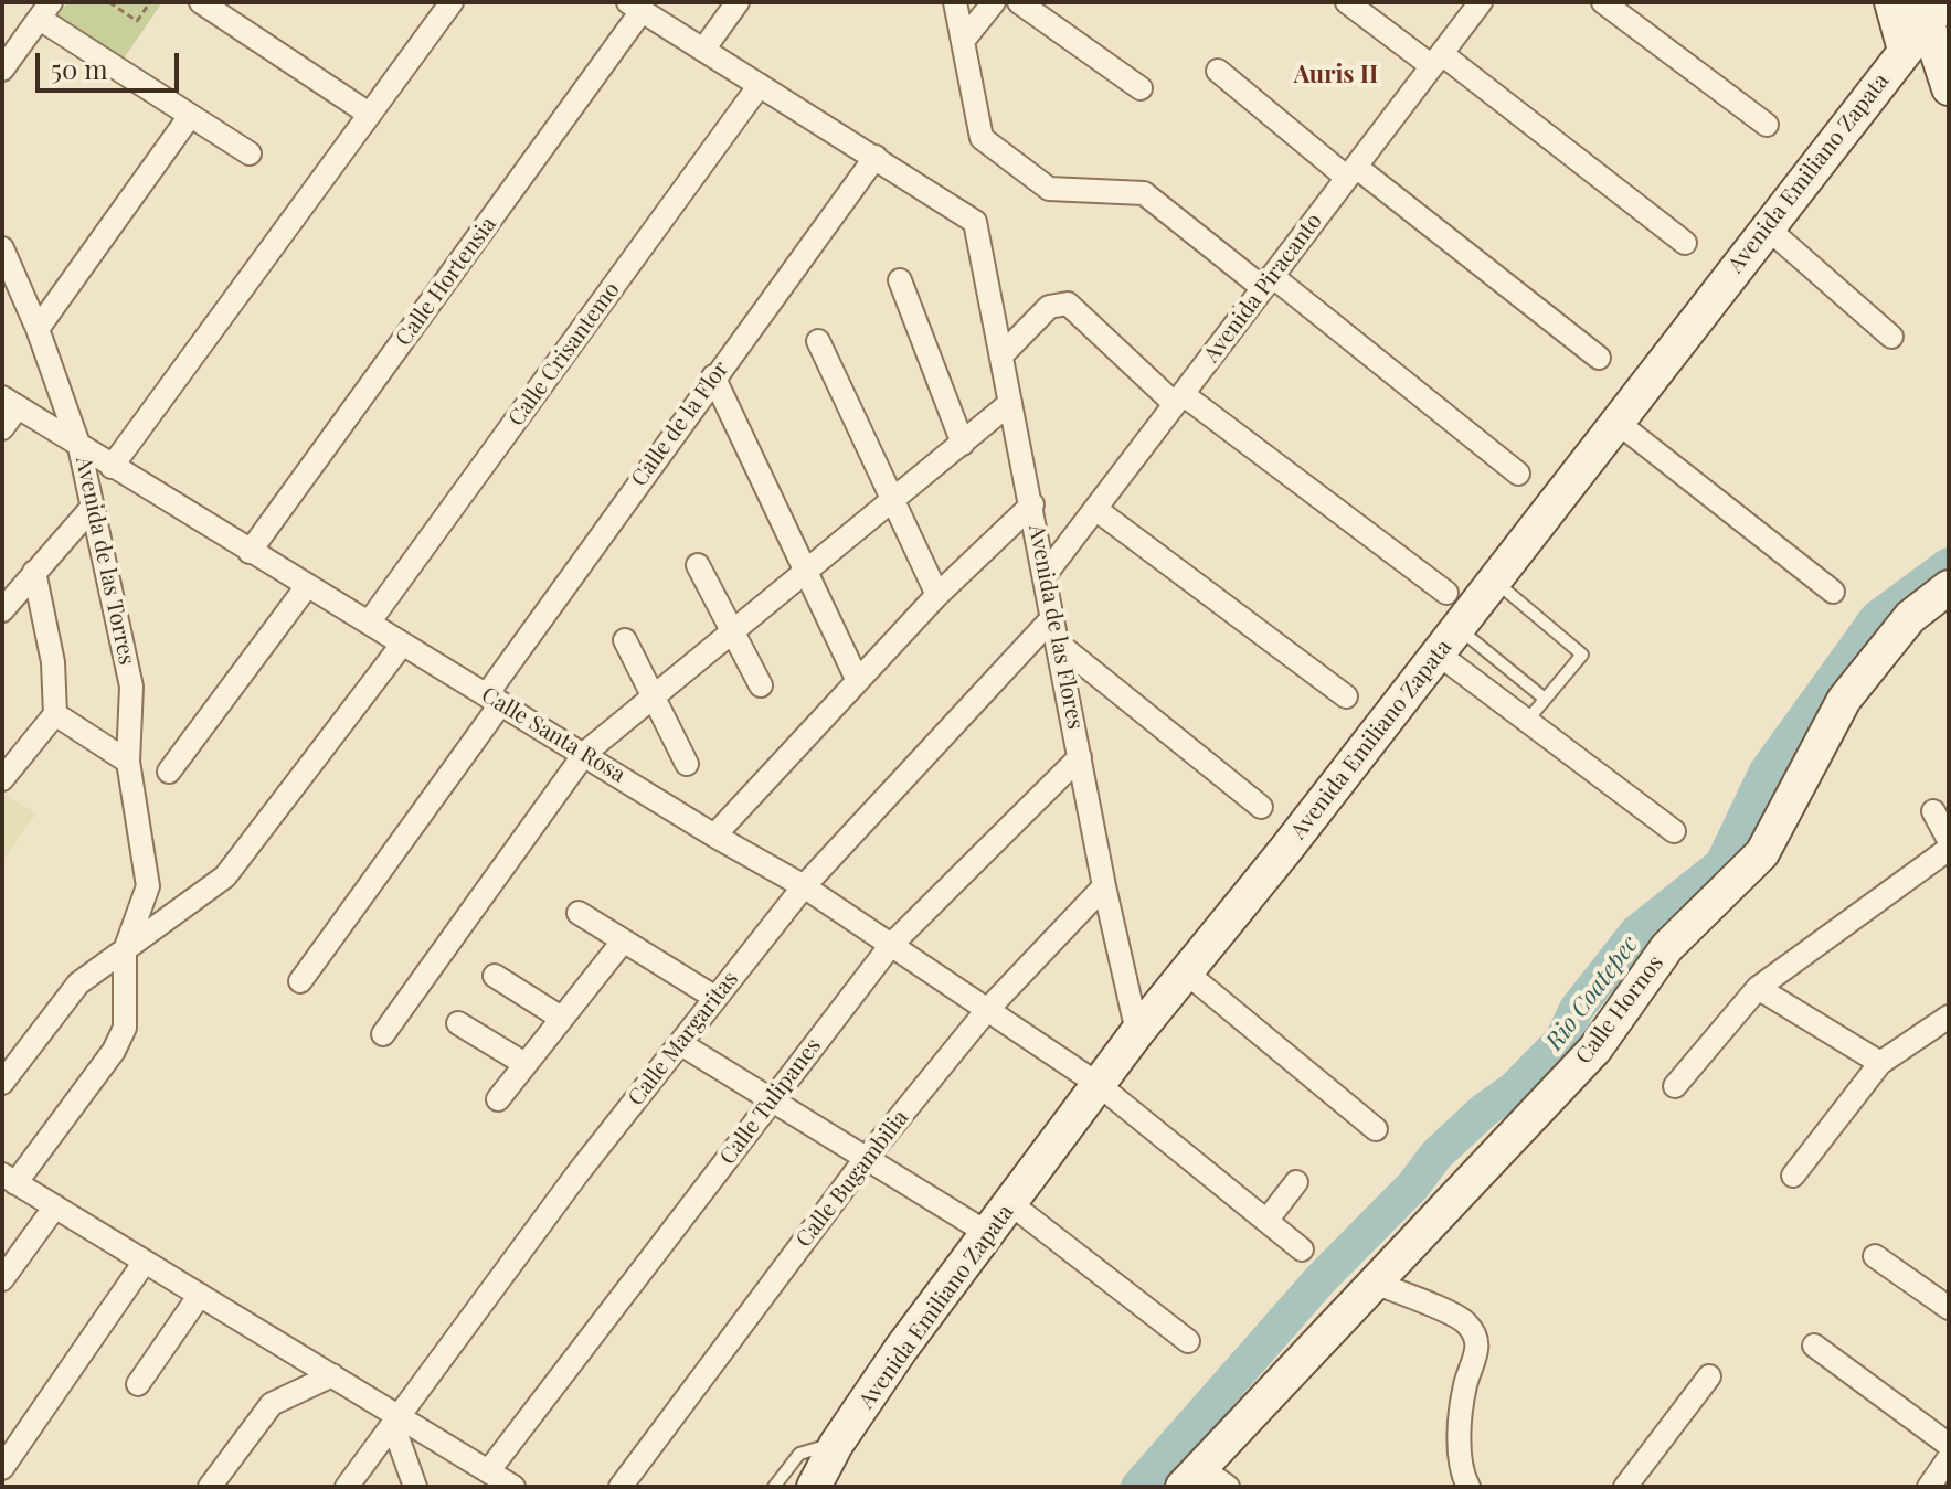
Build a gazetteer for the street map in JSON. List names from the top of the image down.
{
  "streets": {
    "main road": ["Avenida Emiliano Zapata", "Calle Hornos"],
    "street": [
      "Calle Hortensia",
      "Avenida Piracanto",
      "Calle Crisantemo",
      "Calle de la Flor",
      "Avenida de las Torres",
      "Avenida de las Flores",
      "Calle Santa Rosa",
      "Calle Margaritas",
      "Calle Tulipanes",
      "Calle Bugambilia"
    ]
  },
  "crossings": [
    ["Avenida Emiliano Zapata", "Avenida de las Flores"],
    ["Avenida Emiliano Zapata", "Calle Santa Rosa"],
    ["Calle Hortensia", "Calle Santa Rosa"],
    ["Avenida Piracanto", "Avenida de las Flores"],
    ["Calle Crisantemo", "Calle Santa Rosa"],
    ["Calle de la Flor", "Avenida de las Flores"],
    ["Calle de la Flor", "Calle Santa Rosa"],
    ["Avenida de las Torres", "Calle Santa Rosa"],
    ["Avenida de las Flores", "Calle Margaritas"],
    ["Avenida de las Flores", "Calle Tulipanes"],
    ["Avenida de las Flores", "Calle Bugambilia"],
    ["Calle Santa Rosa", "Calle Margaritas"],
    ["Calle Santa Rosa", "Calle Tulipanes"],
    ["Calle Santa Rosa", "Calle Bugambilia"]
  ],
  "districts": ["Auris II"],
  "water": ["Rio Coatepec"],
  "scale_bar": "50 m"
}
